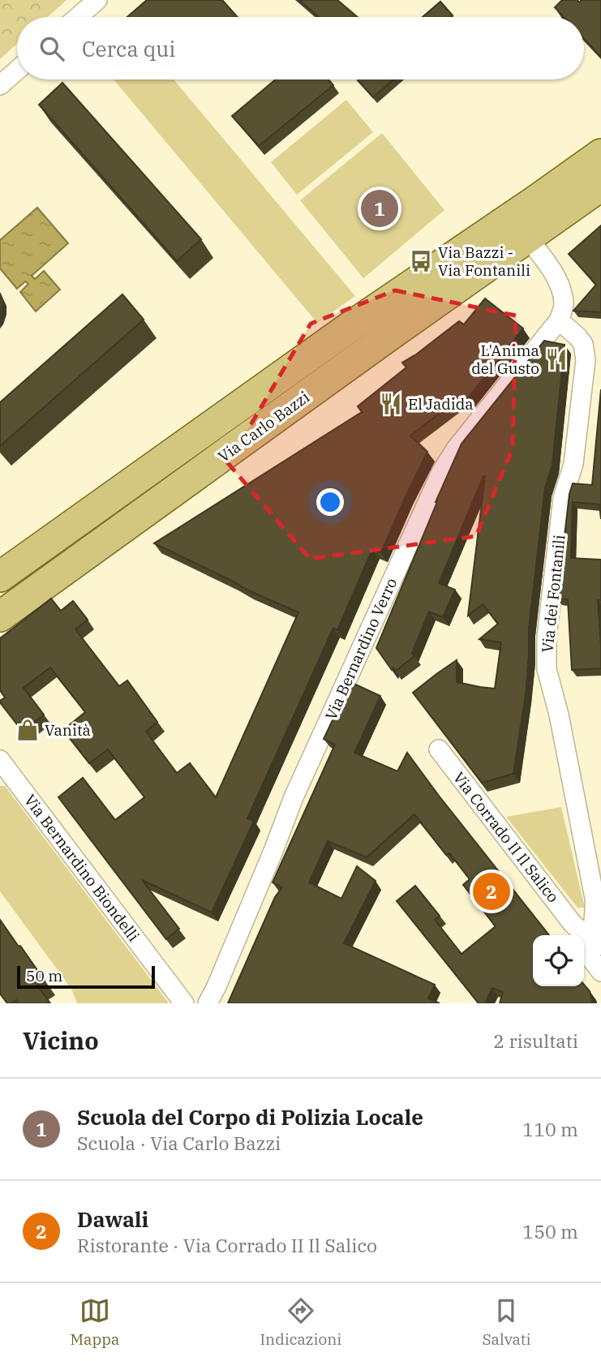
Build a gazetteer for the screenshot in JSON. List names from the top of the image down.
{
  "streets": {
    "main road": ["Via Carlo Bazzi"],
    "street": [
      "Via dei Fontanili",
      "Via Bernardino Verro",
      "Via Corrado II Il Salico",
      "Via Bernardino Biondelli"
    ]
  },
  "crossings": [
    ["Via dei Fontanili", "Via Bernardino Verro"],
    ["Via dei Fontanili", "Via Corrado II Il Salico"]
  ],
  "places": {
    "bus stop": ["Via Bazzi - Via Fontanili"],
    "restaurant": ["L'Anima del Gusto", "El Jadida"],
    "shop": ["Vanità"]
  },
  "scale_bar": "50 m",
  "page": {
    "search": "Cerca qui",
    "pins": ["1", "2"],
    "scale": "50 m",
    "heading": ["Vicino", "2 risultati"],
    "list": [
      {
        "mark": "1",
        "name": "Scuola del Corpo di Polizia Locale",
        "note": "Scuola · Via Carlo Bazzi",
        "value": "110 m"
      },
      {
        "mark": "2",
        "name": "Dawali",
        "note": "Ristorante · Via Corrado II Il Salico",
        "value": "150 m"
      }
    ],
    "nav": ["Mappa", "Indicazioni", "Salvati"]
  }
}
